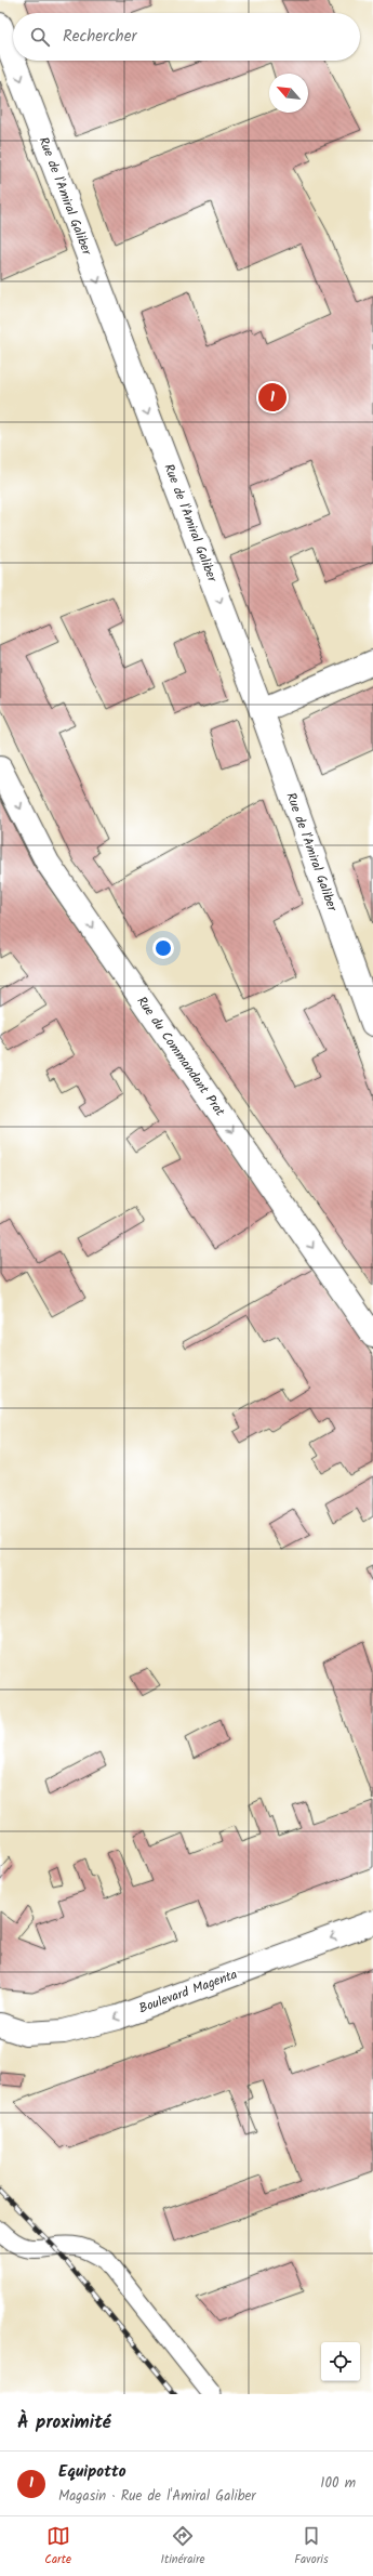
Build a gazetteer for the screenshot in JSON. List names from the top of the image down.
{
  "streets": {
    "street": ["Rue de l'Amiral Galiber", "Rue du Commandant Prat", "Boulevard Magenta"]
  },
  "one_way": ["Rue de l'Amiral Galiber", "Rue du Commandant Prat", "Boulevard Magenta"],
  "north": "top left",
  "page": {
    "search": "Rechercher",
    "pins": "1",
    "heading": "À proximité",
    "list": [
      {
        "mark": "1",
        "name": "Equipotto",
        "note": "Magasin · Rue de l'Amiral Galiber",
        "value": "100 m"
      }
    ],
    "nav": ["Carte", "Itinéraire", "Favoris"]
  }
}
